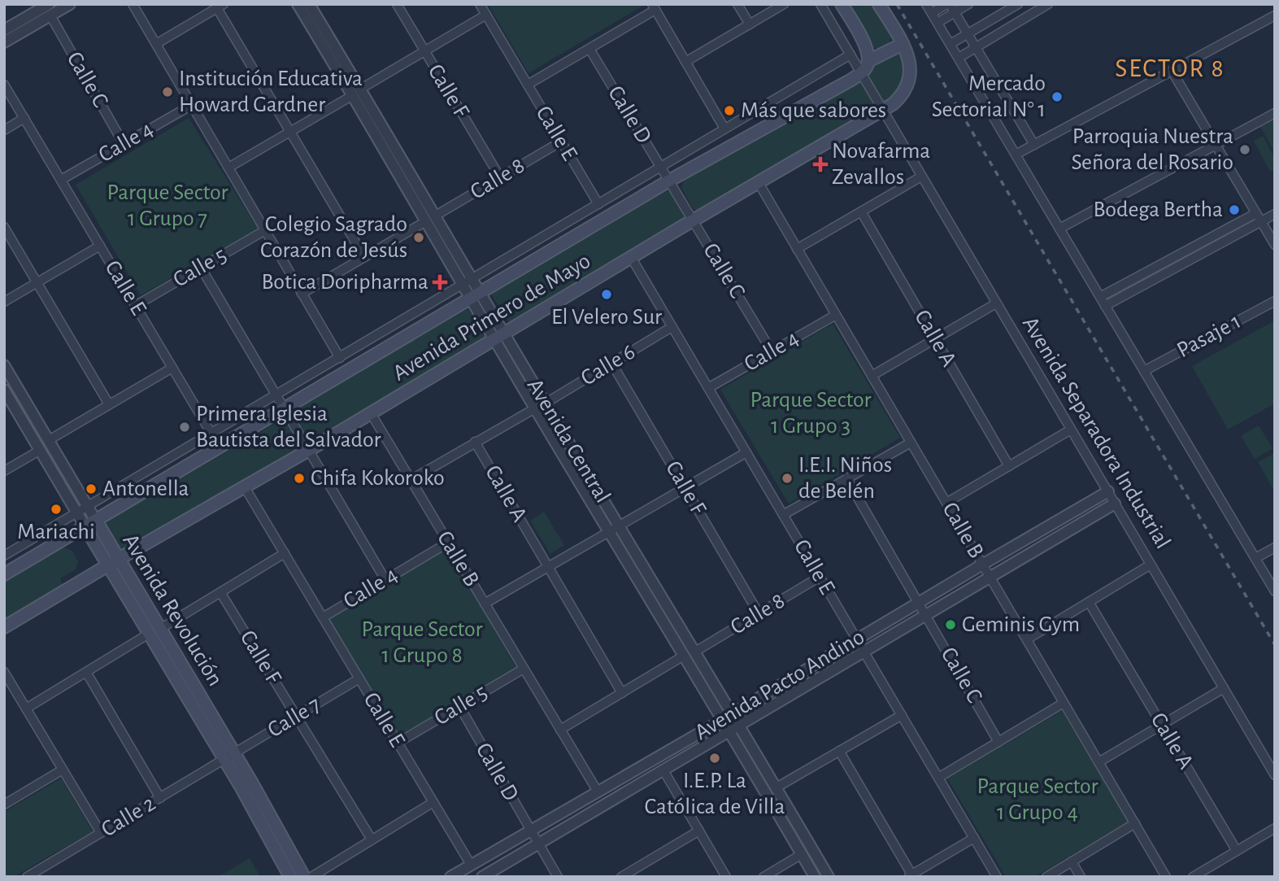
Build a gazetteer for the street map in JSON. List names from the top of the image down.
{
  "streets": {
    "main road": ["Avenida Primero de Mayo", "Avenida Revolución"],
    "street": [
      "Calle C",
      "Calle F",
      "Calle D",
      "Calle E",
      "Calle 4",
      "Calle 8",
      "Calle 5",
      "Pasaje 1",
      "Calle A",
      "Calle 6",
      "Avenida Separadora Industrial",
      "Avenida Central",
      "Calle B",
      "Avenida Pacto Andino",
      "Calle 7",
      "Calle 2"
    ]
  },
  "crossings": [
    ["Calle C", "Calle D"],
    ["Calle C", "Calle 4"],
    ["Calle C", "Avenida Primero de Mayo"],
    ["Calle C", "Avenida Pacto Andino"],
    ["Calle F", "Calle 8"],
    ["Calle F", "Calle 6"],
    ["Calle F", "Calle 7"],
    ["Calle D", "Calle 5"],
    ["Calle D", "Avenida Primero de Mayo"],
    ["Calle D", "Avenida Pacto Andino"],
    ["Calle E", "Calle 4"],
    ["Calle E", "Calle 8"],
    ["Calle E", "Calle 5"],
    ["Calle E", "Avenida Primero de Mayo"],
    ["Calle E", "Calle 6"],
    ["Calle E", "Avenida Pacto Andino"],
    ["Calle E", "Calle 7"],
    ["Calle 4", "Calle B"],
    ["Calle 8", "Avenida Central"],
    ["Calle 5", "Calle B"],
    ["Avenida Primero de Mayo", "Avenida Separadora Industrial"],
    ["Avenida Primero de Mayo", "Avenida Central"],
    ["Avenida Primero de Mayo", "Calle B"],
    ["Avenida Primero de Mayo", "Avenida Revolución"],
    ["Calle 6", "Avenida Central"],
    ["Avenida Separadora Industrial", "Avenida Pacto Andino"],
    ["Avenida Central", "Avenida Pacto Andino"],
    ["Calle B", "Avenida Pacto Andino"],
    ["Avenida Revolución", "Calle 7"],
    ["Avenida Revolución", "Calle 2"],
    ["Calle 7", "Calle 2"]
  ],
  "districts": ["SECTOR 8"],
  "parks": [
    "Parque Sector 1 Grupo 7",
    "Parque Sector 1 Grupo 3",
    "Parque Sector 1 Grupo 8",
    "Parque Sector 1 Grupo 4"
  ],
  "places": {
    "other": [
      "Institución Educativa Howard Gardner",
      "Mercado Sectorial N° 1",
      "Más que sabores",
      "Parroquia Nuestra Señora del Rosario",
      "Bodega Bertha",
      "Colegio Sagrado Corazón de Jesús",
      "El Velero Sur",
      "Primera Iglesia Bautista del Salvador",
      "Chifa Kokoroko",
      "I.E.I. Niños de Belén",
      "Antonella",
      "Mariachi",
      "Geminis Gym",
      "I.E.P. La Católica de Villa"
    ],
    "health": ["Novafarma Zevallos", "Botica Doripharma"]
  }
}
